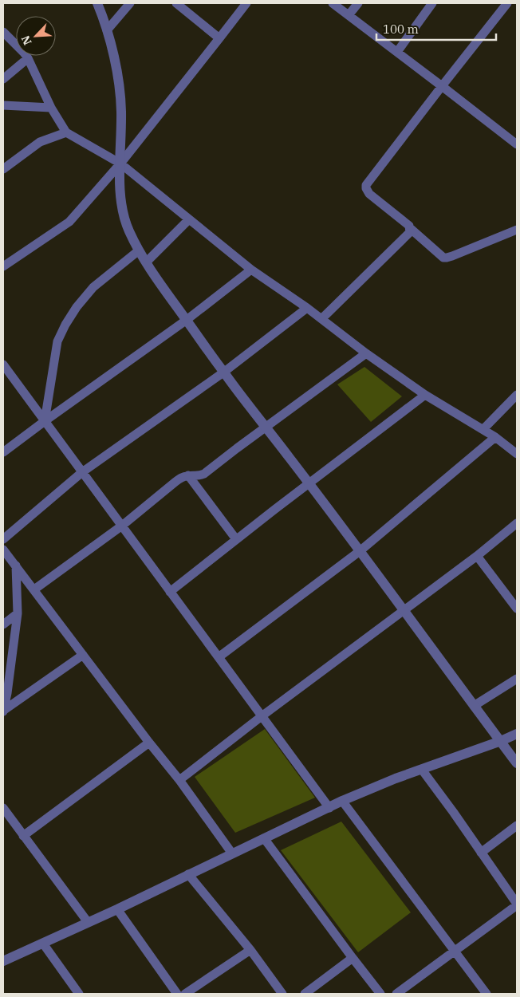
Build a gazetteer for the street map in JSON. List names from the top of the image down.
{
  "scale_bar": "100 m",
  "north": "bottom left"
}
